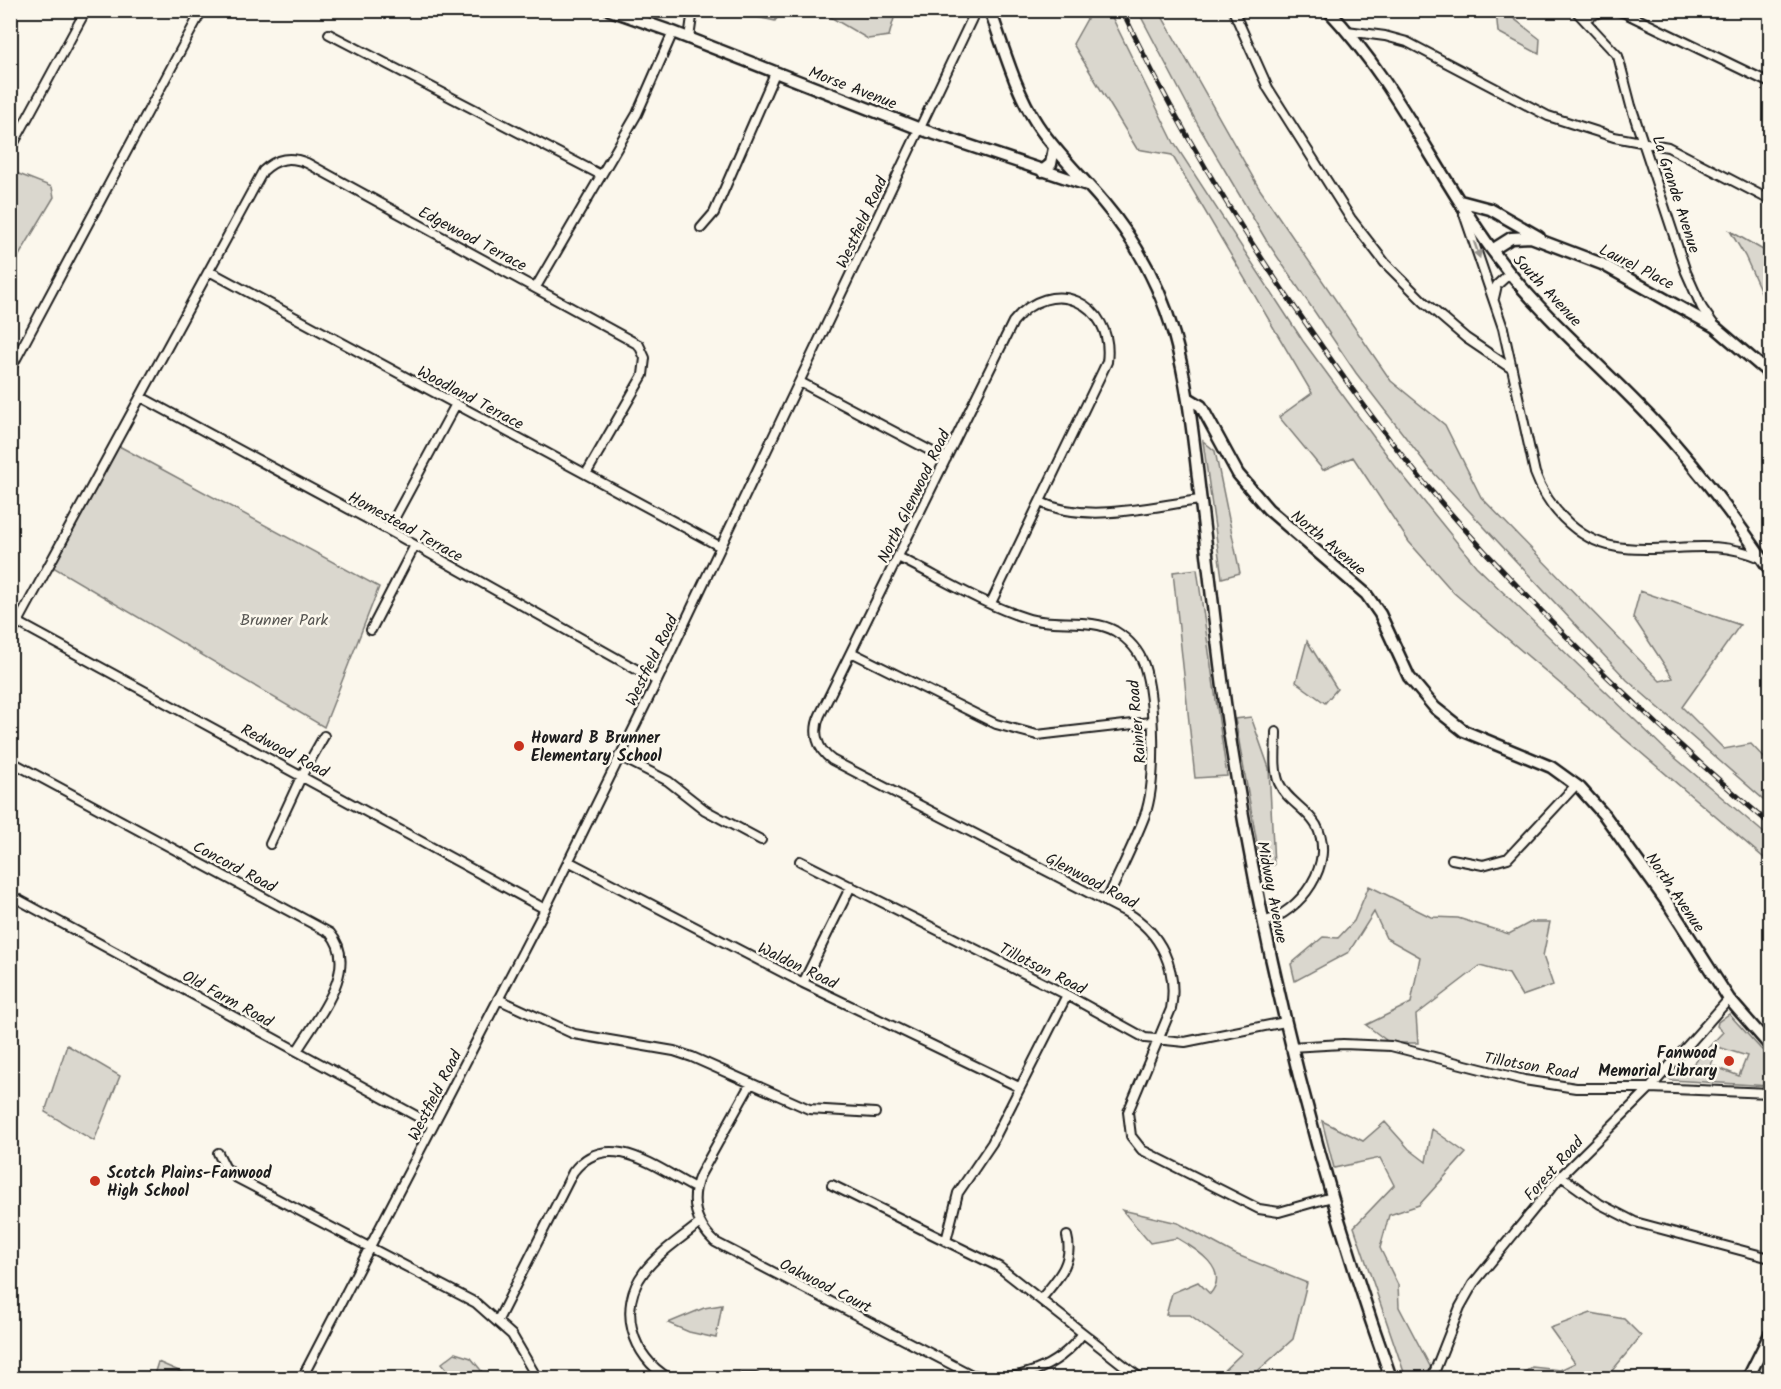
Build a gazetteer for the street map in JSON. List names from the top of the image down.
{
  "streets": {
    "main road": [
      "Morse Avenue",
      "La Grande Avenue",
      "Laurel Place",
      "South Avenue",
      "North Avenue",
      "Midway Avenue"
    ],
    "street": [
      "Westfield Road",
      "Edgewood Terrace",
      "Woodland Terrace",
      "North Glenwood Road",
      "Homestead Terrace",
      "Rainier Road",
      "Redwood Road",
      "Concord Road",
      "Glenwood Road",
      "Waldon Road",
      "Tillotson Road",
      "Old Farm Road",
      "Forest Road",
      "Oakwood Court"
    ]
  },
  "crossings": [
    ["Morse Avenue", "Westfield Road"],
    ["La Grande Avenue", "Laurel Place"],
    ["Westfield Road", "Woodland Terrace"],
    ["Westfield Road", "Homestead Terrace"],
    ["Westfield Road", "Redwood Road"],
    ["Westfield Road", "Waldon Road"],
    ["Westfield Road", "Old Farm Road"],
    ["Edgewood Terrace", "Woodland Terrace"],
    ["Laurel Place", "South Avenue"],
    ["North Glenwood Road", "Rainier Road"],
    ["North Glenwood Road", "Glenwood Road"],
    ["North Avenue", "Midway Avenue"],
    ["North Avenue", "Forest Road"],
    ["Rainier Road", "Glenwood Road"],
    ["Concord Road", "Old Farm Road"],
    ["Glenwood Road", "Midway Avenue"],
    ["Glenwood Road", "Tillotson Road"],
    ["Midway Avenue", "Tillotson Road"],
    ["Tillotson Road", "Forest Road"]
  ],
  "parks": ["Brunner Park"],
  "places": ["Howard B Brunner Elementary School", "Fanwood Memorial Library", "Scotch Plains-Fanwood High School"]
}
